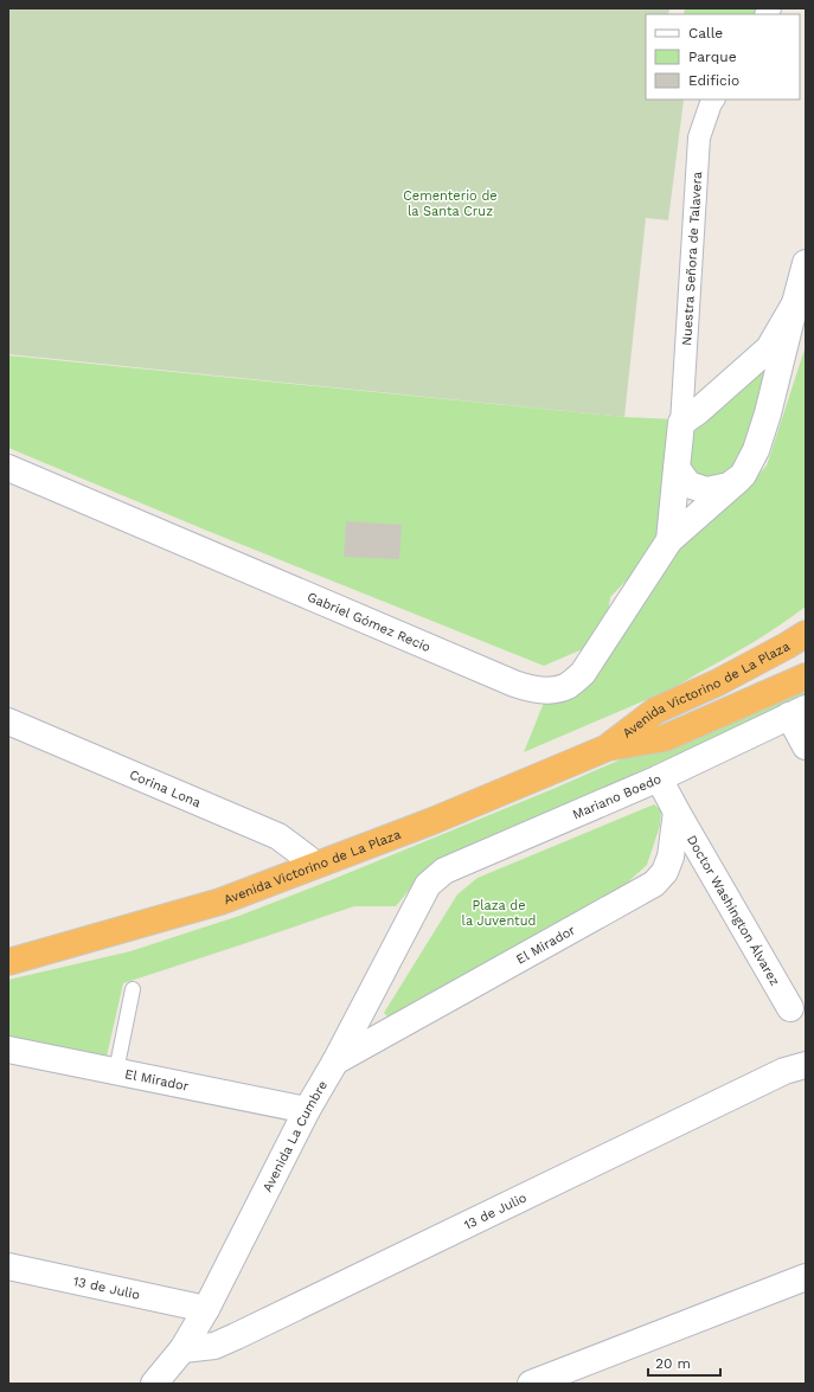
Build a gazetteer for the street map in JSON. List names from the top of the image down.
{
  "streets": {
    "highway": ["Avenida Victorino de La Plaza"],
    "street": [
      "Nuestra Señora de Talavera",
      "Gabriel Gómez Recio",
      "Corina Lona",
      "Mariano Boedo",
      "Doctor Washington Álvarez",
      "El Mirador",
      "Avenida La Cumbre",
      "13 de Julio"
    ]
  },
  "crossings": [
    ["Nuestra Señora de Talavera", "Gabriel Gómez Recio"],
    ["Avenida Victorino de La Plaza", "Corina Lona"],
    ["Mariano Boedo", "Avenida La Cumbre"],
    ["Doctor Washington Álvarez", "El Mirador"],
    ["El Mirador", "Avenida La Cumbre"],
    ["Avenida La Cumbre", "13 de Julio"]
  ],
  "parks": ["Cementerio de la Santa Cruz", "Plaza de la Juventud"],
  "legend": ["Calle", "Parque", "Edificio"],
  "scale_bar": "20 m"
}
